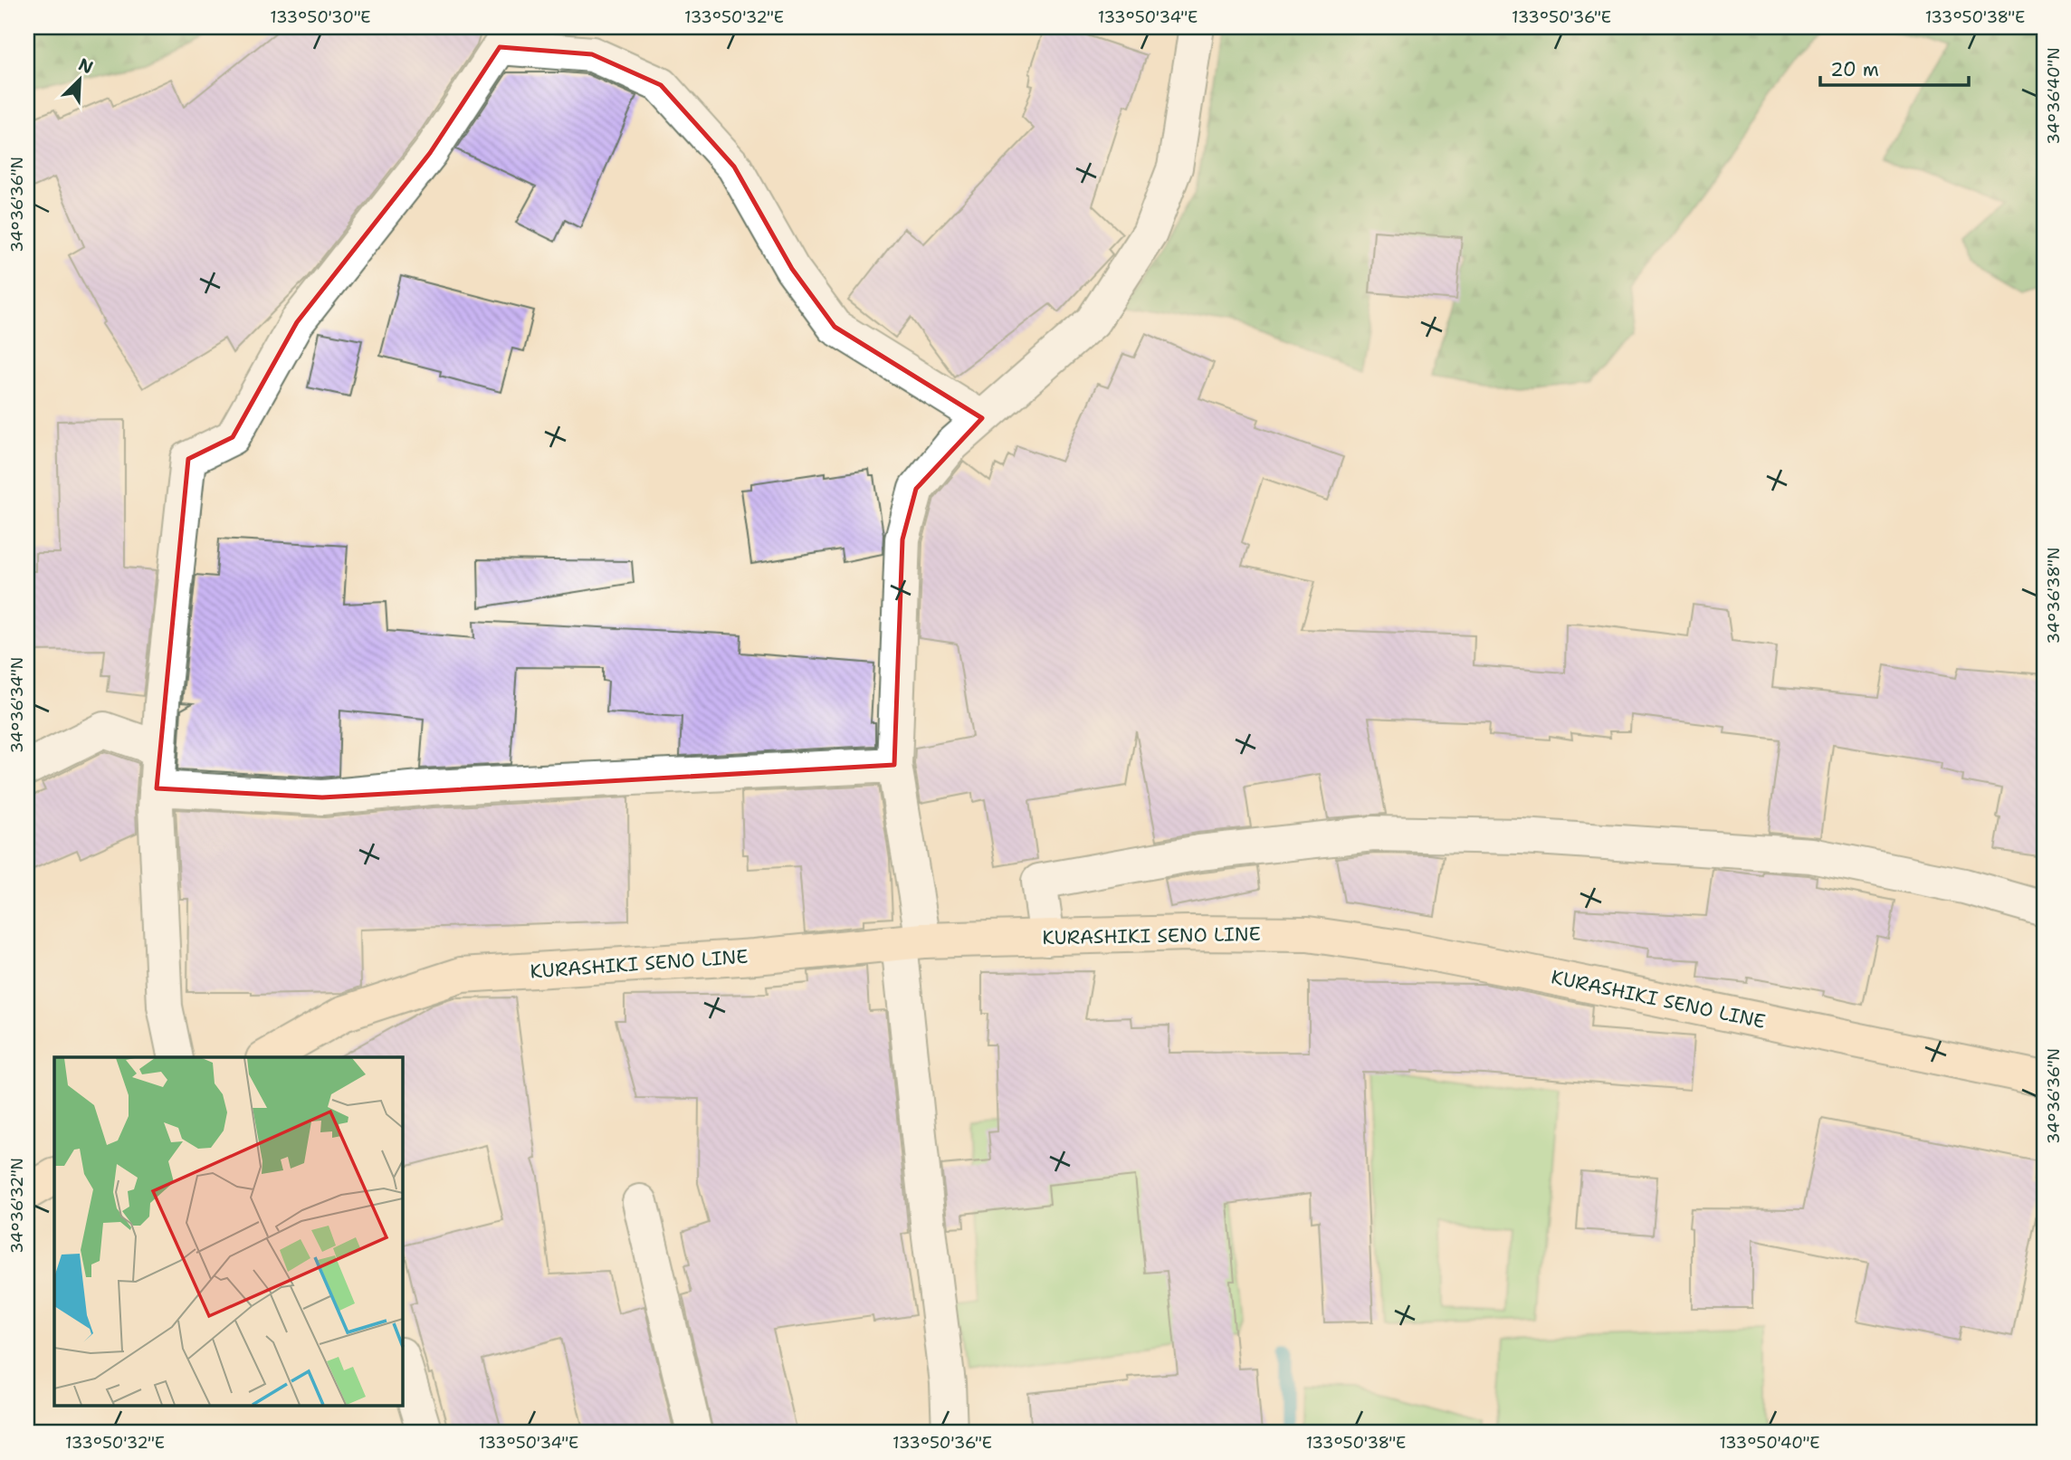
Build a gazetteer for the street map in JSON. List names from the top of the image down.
{
  "streets": {
    "main road": ["KURASHIKI SENO LINE"]
  },
  "scale_bar": "20 m",
  "north": "top right",
  "coordinates": [
    "133°50'30\"E",
    "133°50'32\"E",
    "133°50'34\"E",
    "133°50'36\"E",
    "133°50'38\"E",
    "34°36'40\"N",
    "34°36'36\"N",
    "34°36'38\"N",
    "34°36'34\"N",
    "34°36'32\"N",
    "133°50'40\"E"
  ]
}
